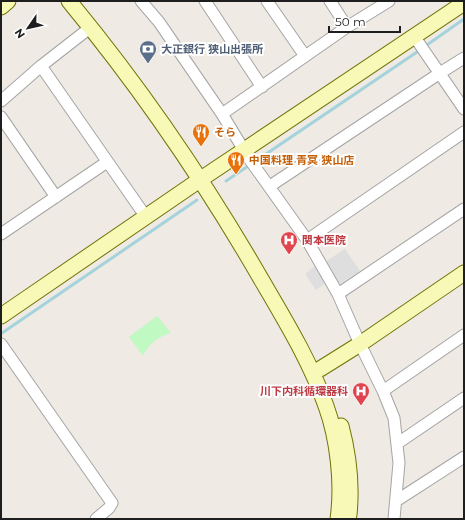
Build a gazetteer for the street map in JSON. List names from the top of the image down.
{
  "places": {
    "bank": ["大正銀行 狭山出張所"],
    "restaurant": ["そら", "中国料理 青冥 狭山店"],
    "hospital": ["関本医院", "川下内科循環器科"]
  },
  "scale_bar": "50 m",
  "north": "bottom left"
}
